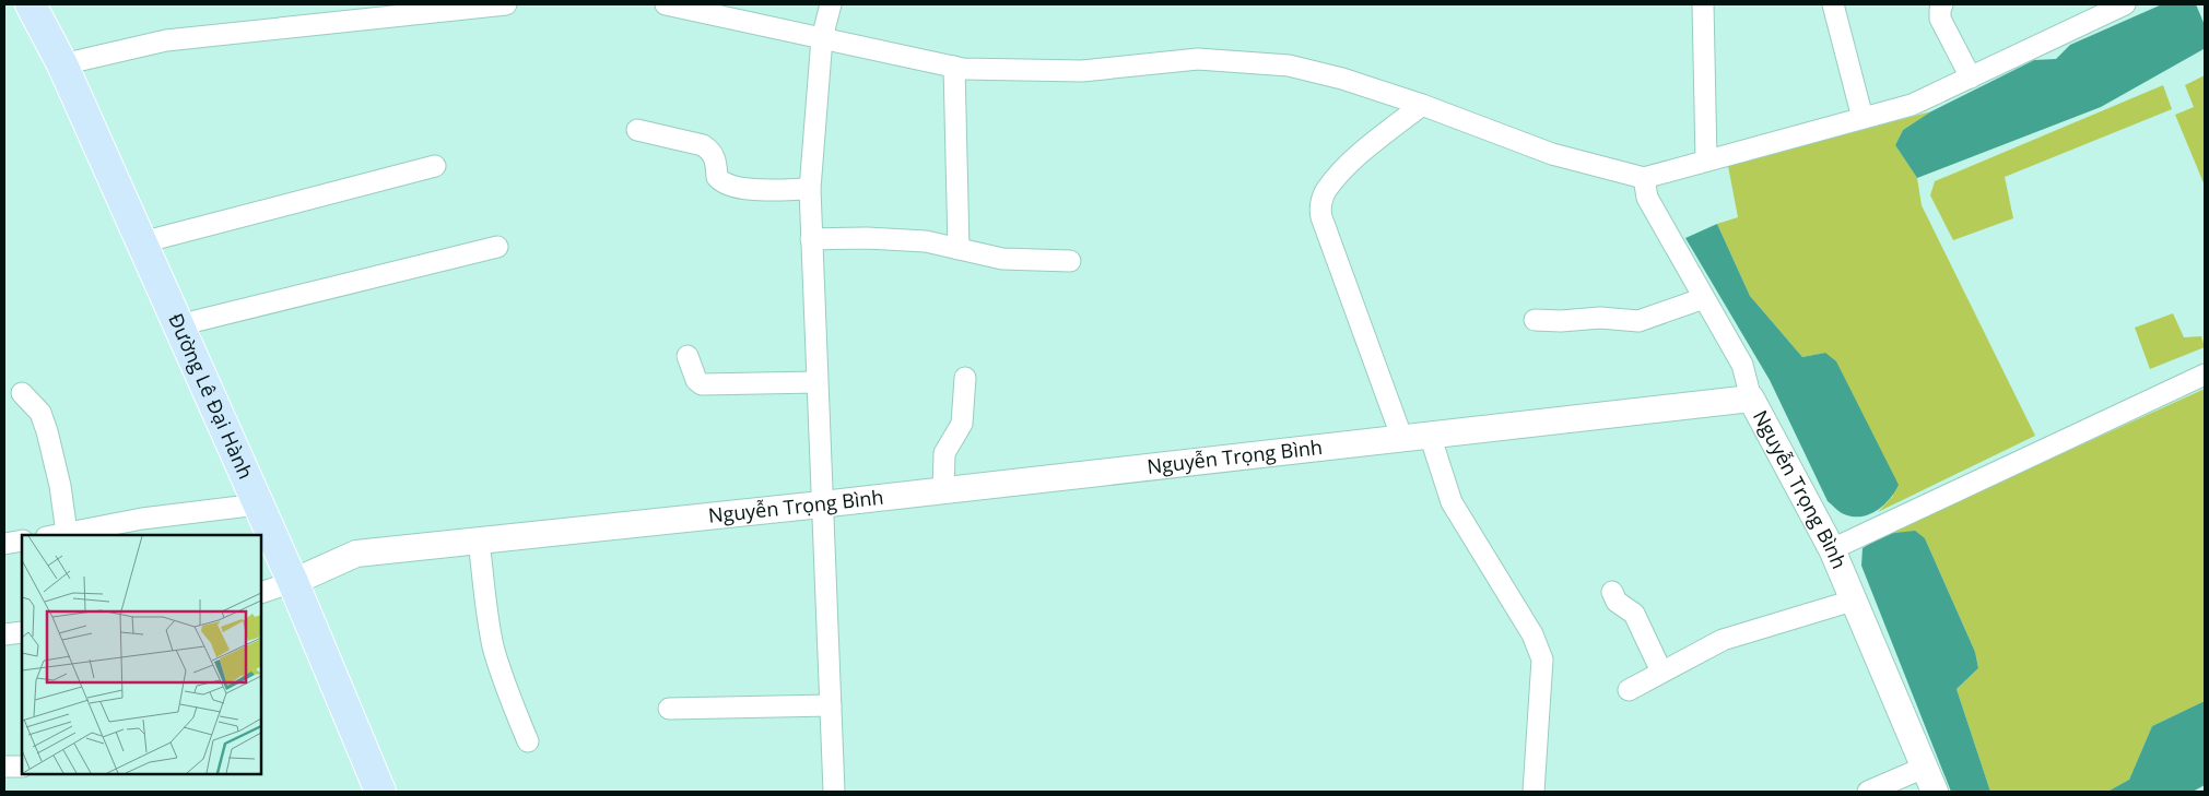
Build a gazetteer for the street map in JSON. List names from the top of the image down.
{
  "streets": {
    "main road": ["Đường Lê Đại Hành"],
    "street": ["Nguyễn Trọng Bình"]
  },
  "crossings": [
    ["Đường Lê Đại Hành", "Nguyễn Trọng Bình"]
  ]
}
